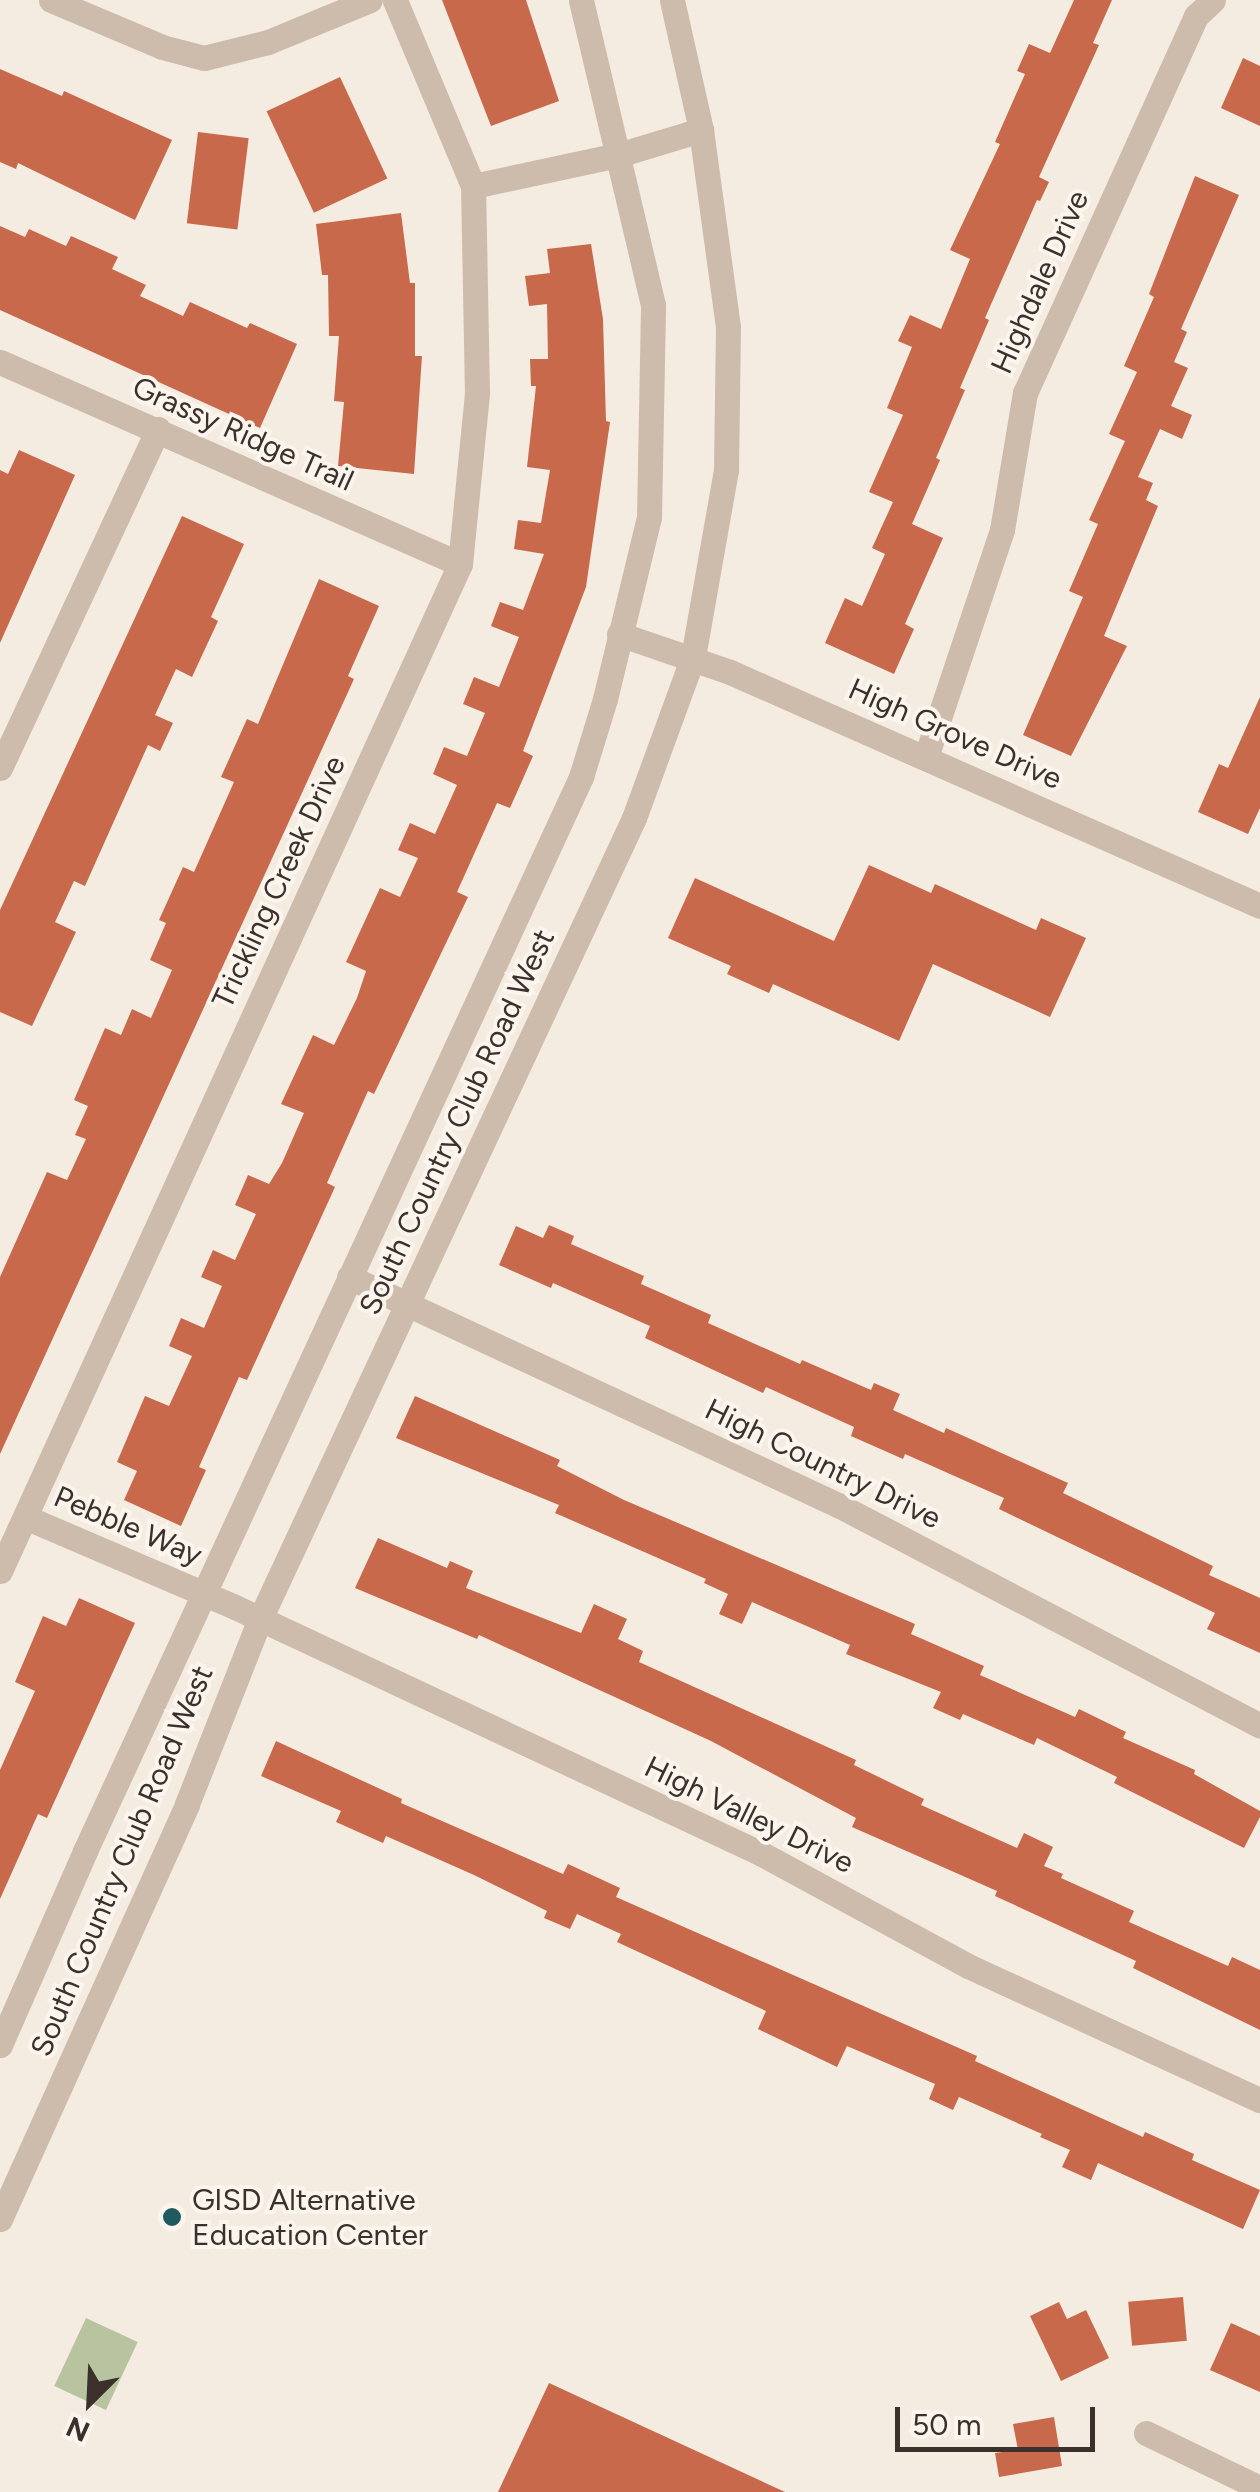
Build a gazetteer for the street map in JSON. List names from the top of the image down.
{
  "streets": {
    "street": [
      "Highdale Drive",
      "Grassy Ridge Trail",
      "High Grove Drive",
      "Trickling Creek Drive",
      "South Country Club Road West",
      "High Country Drive",
      "Pebble Way",
      "High Valley Drive"
    ]
  },
  "crossings": [
    ["Highdale Drive", "High Grove Drive"],
    ["Grassy Ridge Trail", "Trickling Creek Drive"],
    ["High Grove Drive", "South Country Club Road West"],
    ["Trickling Creek Drive", "Pebble Way"],
    ["South Country Club Road West", "High Country Drive"],
    ["South Country Club Road West", "Pebble Way"],
    ["South Country Club Road West", "High Valley Drive"],
    ["Pebble Way", "High Valley Drive"]
  ],
  "places": ["GISD Alternative Education Center"],
  "scale_bar": "50 m",
  "north": "bottom left"
}
